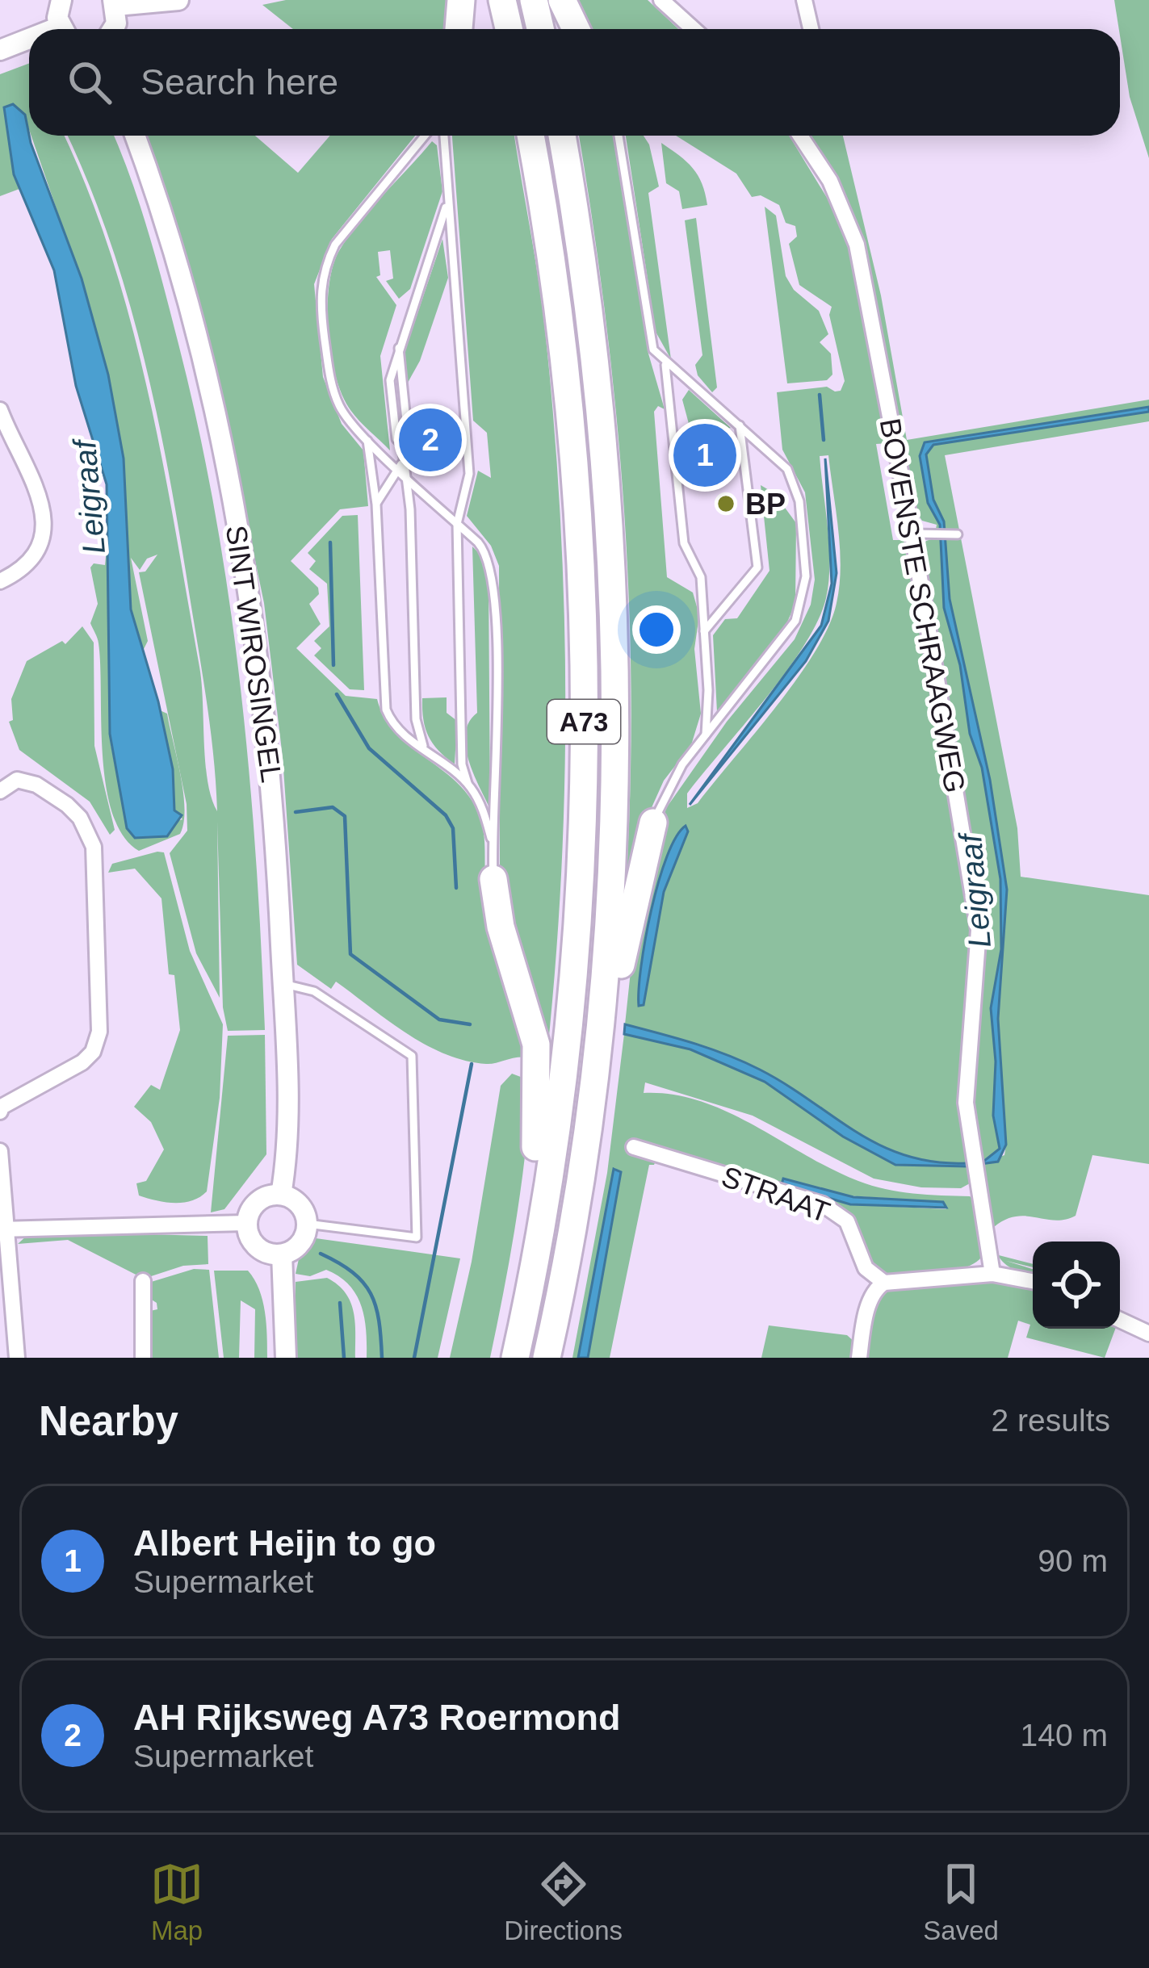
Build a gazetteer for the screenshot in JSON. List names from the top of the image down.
{
  "streets": {
    "highway": ["A73"],
    "main road": ["SINT WIROSINGEL"],
    "street": ["BOVENSTE SCHRAAGWEG", "STRAAT"]
  },
  "water": ["Leigraaf"],
  "places": ["BP"],
  "page": {
    "search": "Search here",
    "pins": ["2", "1"],
    "heading": ["Nearby", "2 results"],
    "list": [
      {
        "mark": "1",
        "name": "Albert Heijn to go",
        "note": "Supermarket",
        "value": "90 m"
      },
      {
        "mark": "2",
        "name": "AH Rijksweg A73 Roermond",
        "note": "Supermarket",
        "value": "140 m"
      }
    ],
    "nav": ["Map", "Directions", "Saved"]
  }
}
